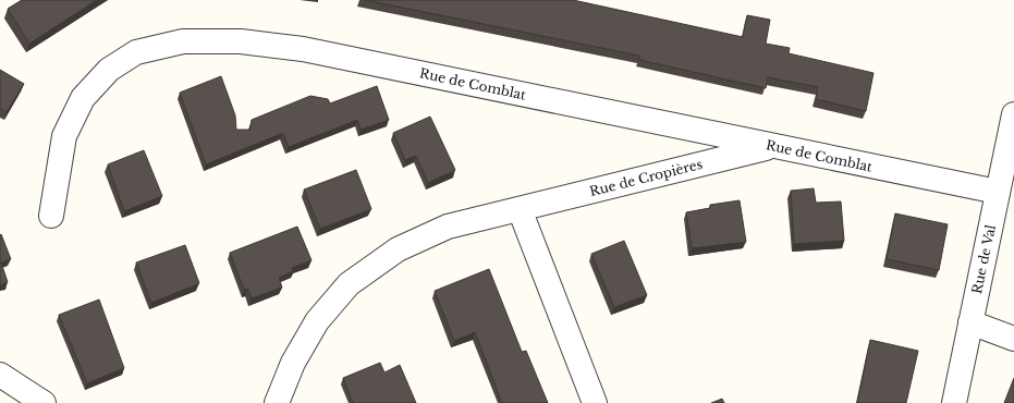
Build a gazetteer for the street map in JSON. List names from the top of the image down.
{
  "streets": {
    "street": ["Rue de Comblat", "Rue de Cropières", "Rue de Val"]
  },
  "crossings": [
    ["Rue de Comblat", "Rue de Cropières"],
    ["Rue de Comblat", "Rue de Val"]
  ]
}
